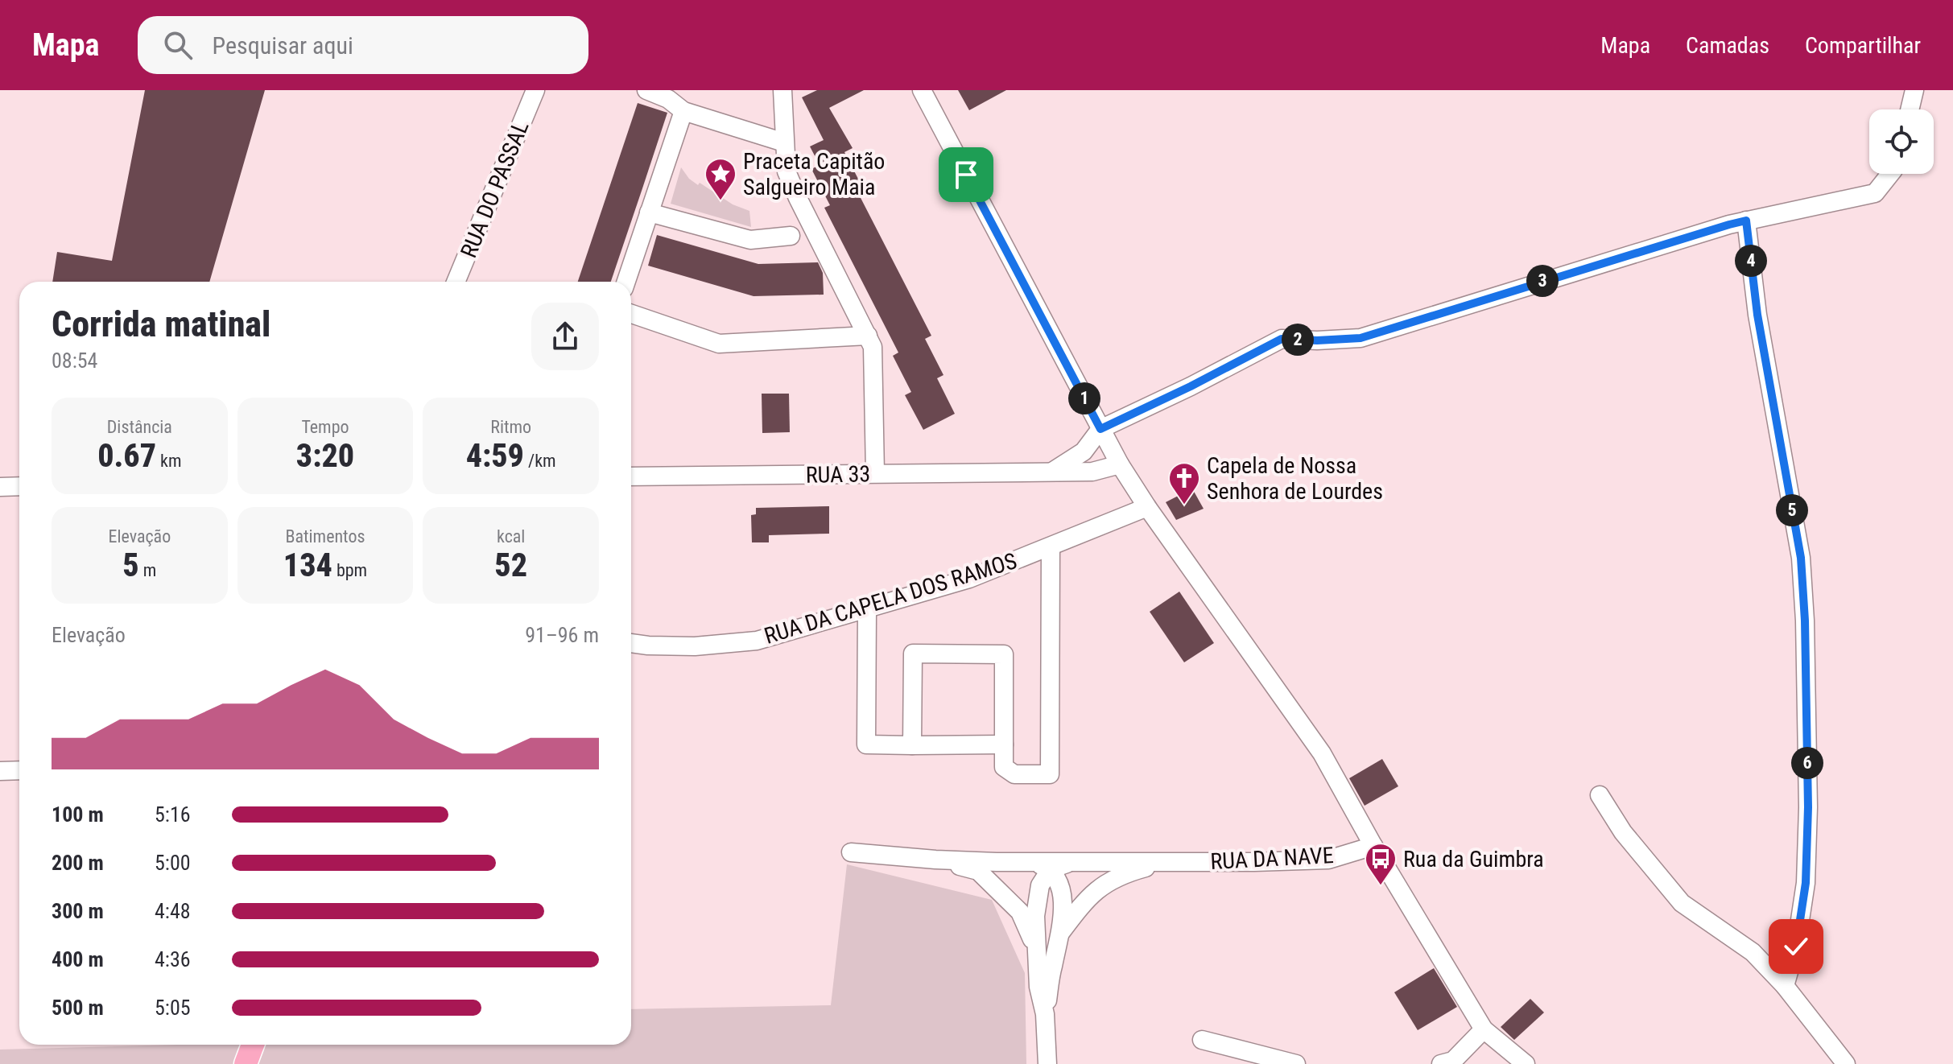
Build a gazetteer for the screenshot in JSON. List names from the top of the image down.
{
  "streets": {
    "street": [
      "RUA DO PASSAL",
      "RUA 33",
      "RUA DA CAPELA DOS RAMOS",
      "RUA DA NAVE"
    ]
  },
  "places": {
    "place": ["Praceta Capitão Salgueiro Maia"],
    "church": ["Capela de Nossa Senhora de Lourdes"],
    "bus stop": ["Rua da Guimbra"]
  },
  "page": {
    "header": "Mapa",
    "search": "Pesquisar aqui",
    "nav": ["Mapa", "Camadas", "Compartilhar"],
    "pins": [
      "4",
      "3",
      "2",
      "1",
      "5",
      "6"
    ],
    "heading": ["Corrida matinal", "08:54"],
    "stats": [
      ["Distância", "0.67 km"],
      ["Tempo", "3:20"],
      ["Ritmo", "4:59 /km"],
      ["Elevação", "5 m"],
      ["Batimentos", "134 bpm"],
      ["kcal", "52"]
    ],
    "chart": ["Elevação", "91–96 m"],
    "list": [
      {
        "name": "100 m",
        "note": "5:16"
      },
      {
        "name": "200 m",
        "note": "5:00"
      },
      {
        "name": "300 m",
        "note": "4:48"
      },
      {
        "name": "400 m",
        "note": "4:36"
      },
      {
        "name": "500 m",
        "note": "5:05"
      }
    ]
  }
}
